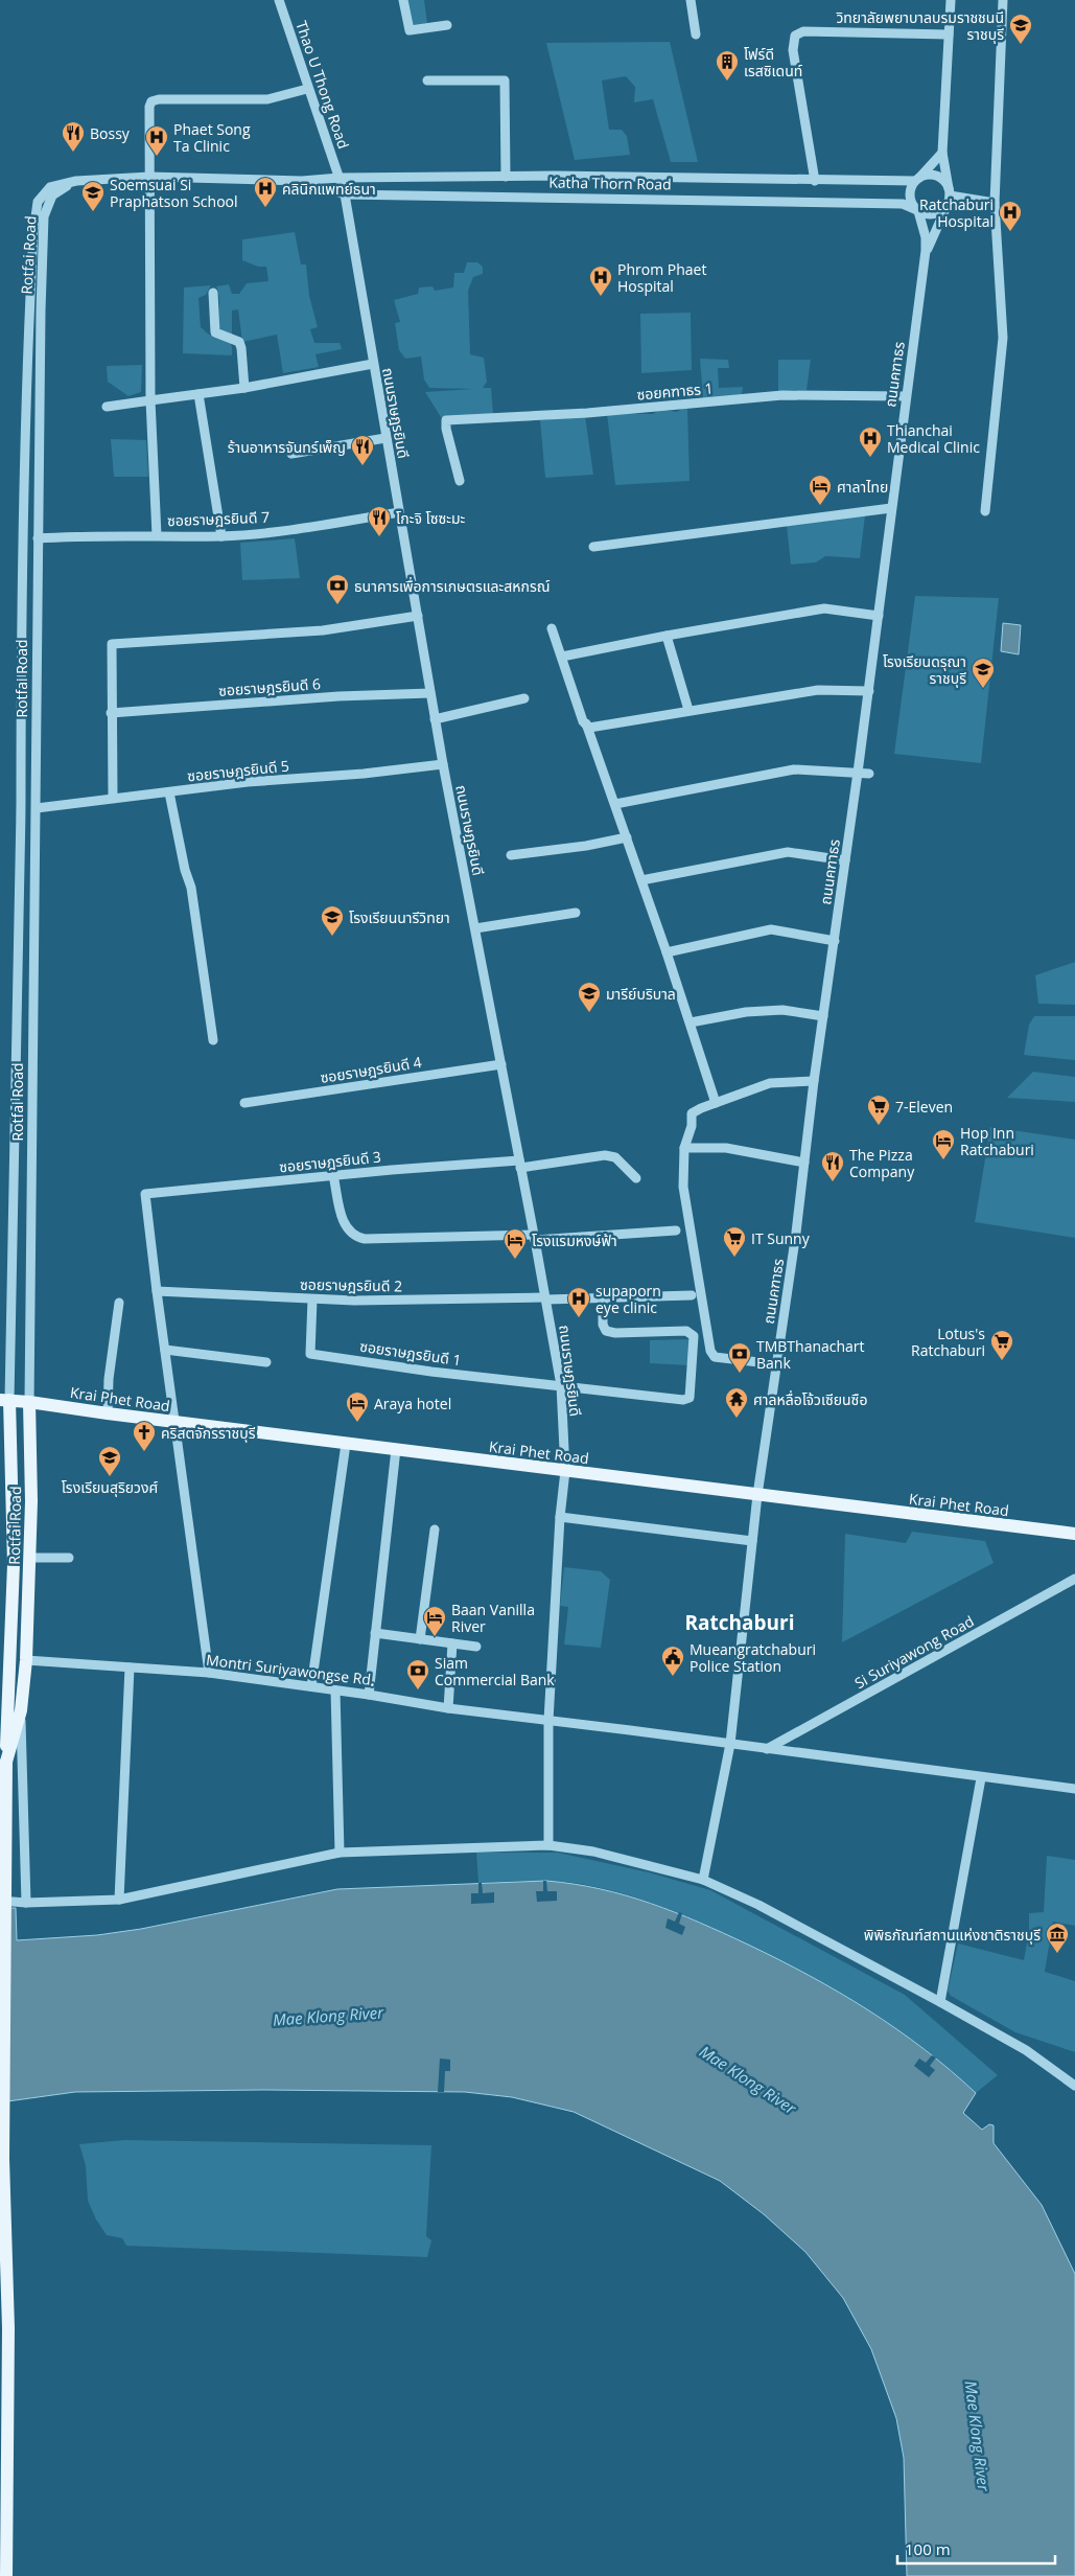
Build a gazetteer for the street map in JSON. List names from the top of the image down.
{
  "streets": {
    "main road": ["Rotfai Road", "Krai Phet Road"],
    "street": [
      "Thao U Thong Road",
      "Katha Thorn Road",
      "ถนนคฑาธร",
      "ซอยคฑาธร 1",
      "ถนนราษฎรยินดี",
      "ซอยราษฎรยินดี 7",
      "ซอยราษฎรยินดี 6",
      "ซอยราษฎรยินดี 5",
      "ซอยราษฎรยินดี 4",
      "ซอยราษฎรยินดี 3",
      "ซอยราษฎรยินดี 2",
      "ซอยราษฎรยินดี 1",
      "Si Suriyawong Road",
      "Montri Suriyawongse Rd."
    ]
  },
  "crossings": [
    ["Thao U Thong Road", "Katha Thorn Road"],
    ["Thao U Thong Road", "ถนนราษฎรยินดี"],
    ["Katha Thorn Road", "Rotfai Road"],
    ["Katha Thorn Road", "ถนนคฑาธร"],
    ["Katha Thorn Road", "ถนนราษฎรยินดี"],
    ["Rotfai Road", "ซอยราษฎรยินดี 7"],
    ["Rotfai Road", "ซอยราษฎรยินดี 5"],
    ["Rotfai Road", "Krai Phet Road"],
    ["Rotfai Road", "Montri Suriyawongse Rd."],
    ["ถนนคฑาธร", "ซอยคฑาธร 1"],
    ["ถนนคฑาธร", "Krai Phet Road"],
    ["ถนนคฑาธร", "Montri Suriyawongse Rd."],
    ["ถนนราษฎรยินดี", "ซอยราษฎรยินดี 7"],
    ["ถนนราษฎรยินดี", "ซอยราษฎรยินดี 6"],
    ["ถนนราษฎรยินดี", "ซอยราษฎรยินดี 5"],
    ["ถนนราษฎรยินดี", "ซอยราษฎรยินดี 4"],
    ["ถนนราษฎรยินดี", "ซอยราษฎรยินดี 3"],
    ["ถนนราษฎรยินดี", "ซอยราษฎรยินดี 2"],
    ["ถนนราษฎรยินดี", "ซอยราษฎรยินดี 1"],
    ["ถนนราษฎรยินดี", "Krai Phet Road"],
    ["ถนนราษฎรยินดี", "Montri Suriyawongse Rd."],
    ["ซอยราษฎรยินดี 3", "ซอยราษฎรยินดี 2"],
    ["ซอยราษฎรยินดี 2", "ซอยราษฎรยินดี 1"],
    ["Si Suriyawong Road", "Montri Suriyawongse Rd."]
  ],
  "districts": ["Ratchaburi"],
  "water": ["Mae Klong River"],
  "places": {
    "school or university": [
      "วิทยาลัยพยาบาลบรมราชชนนี ราชบุรี",
      "Soemsuai Si Praphatson School",
      "โรงเรียนดรุณา ราชบุรี",
      "โรงเรียนนารีวิทยา",
      "มารีย์บริบาล",
      "โรงเรียนสุริยวงศ์"
    ],
    "building": ["โฟร์ดี เรสซิเดนท์"],
    "restaurant": [
      "Bossy",
      "ร้านอาหารจันทร์เพ็ญ",
      "โกะจิ โซซะมะ",
      "The Pizza Company"
    ],
    "hospital": [
      "Phaet Song Ta Clinic",
      "คลินิกแพทย์ธนา",
      "Ratchaburi Hospital",
      "Phrom Phaet Hospital",
      "Thianchai Medical Clinic",
      "supaporn eye clinic"
    ],
    "hotel": [
      "ศาลาไทย",
      "Hop Inn Ratchaburi",
      "โรงแรมหงษ์ฟ้า",
      "Araya hotel",
      "Baan Vanilla River"
    ],
    "bank": ["ธนาคารเพื่อการเกษตรและสหกรณ์", "TMBThanachart Bank", "Siam Commercial Bank"],
    "supermarket": ["7-Eleven", "IT Sunny", "Lotus's Ratchaburi"],
    "temple": ["ศาลหลื่อโจ้วเซียนซือ"],
    "church": ["คริสตจักรราชบุรี"],
    "public building": ["Mueangratchaburi Police Station"],
    "museum": ["พิพิธภัณฑ์สถานแห่งชาติราชบุรี"]
  },
  "scale_bar": "100 m"
}
